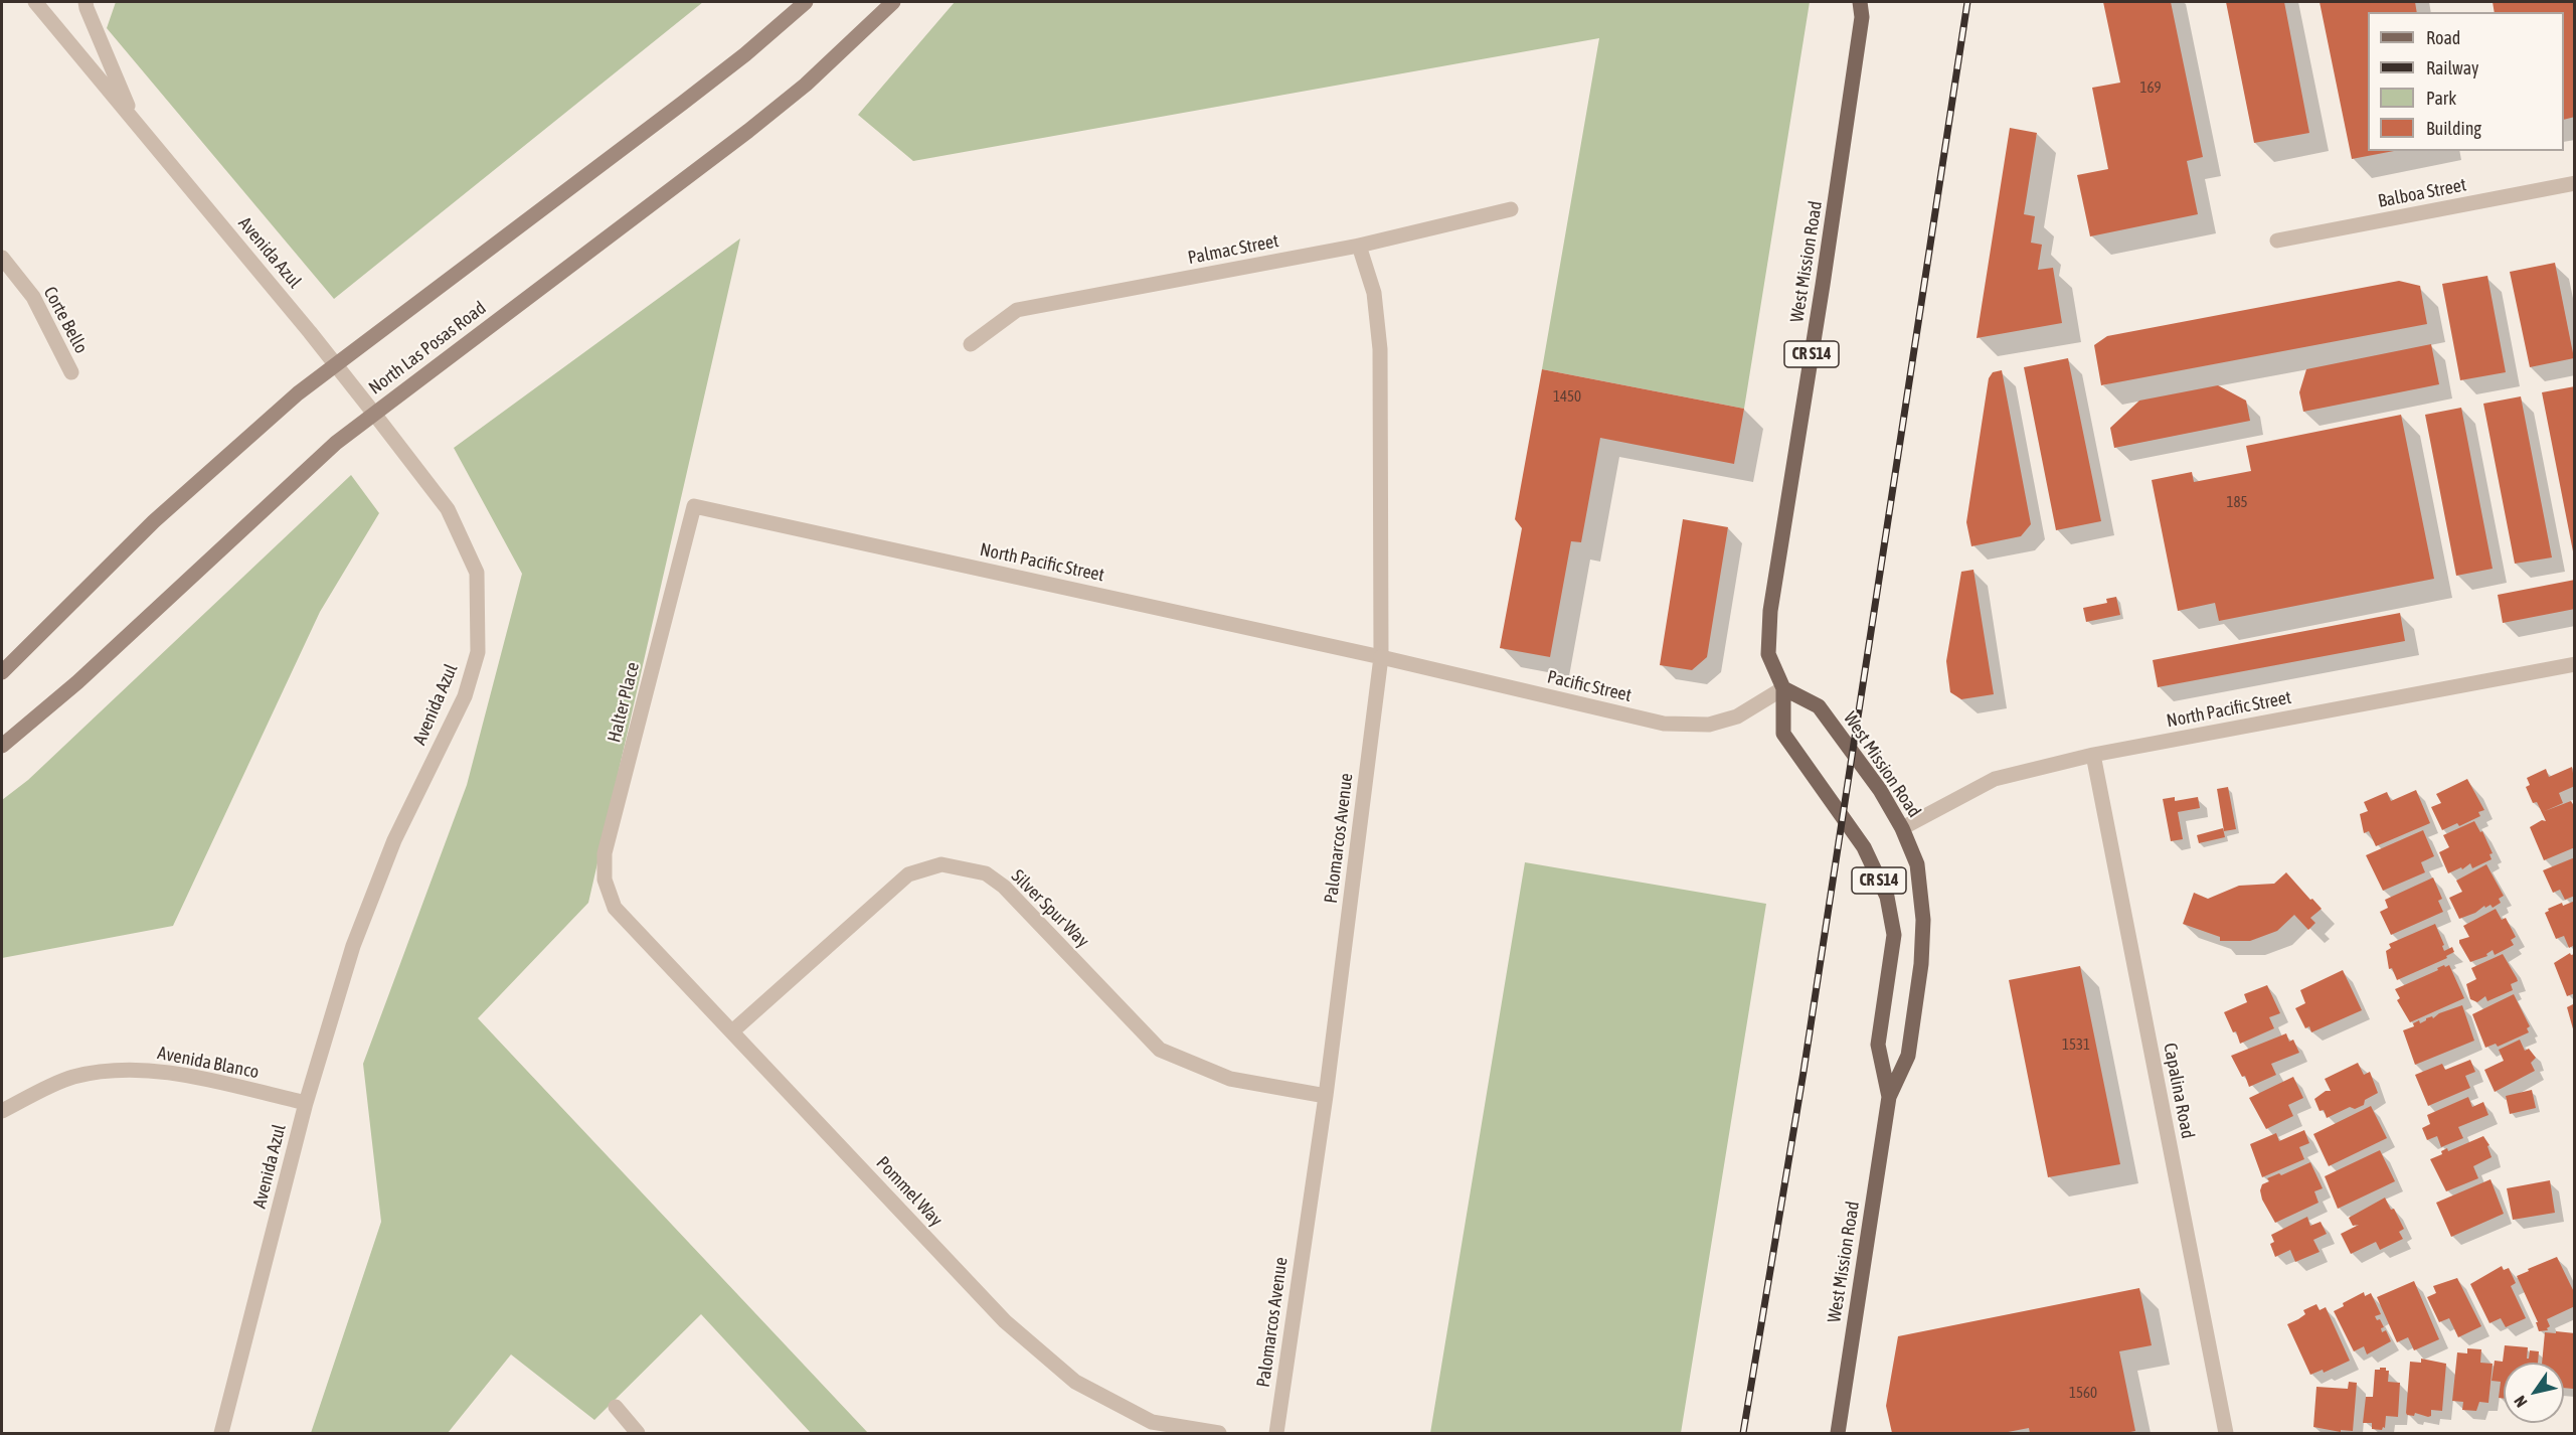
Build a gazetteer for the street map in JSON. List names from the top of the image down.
{
  "streets": {
    "main road": ["West Mission Road", "North Las Posas Road", "CR S14"],
    "street": [
      "Balboa Street",
      "Palmac Street",
      "Avenida Azul",
      "Corte Bello",
      "North Pacific Street",
      "Pacific Street",
      "Halter Place",
      "Palomarcos Avenue",
      "Silver Spur Way",
      "Avenida Blanco",
      "Capalina Road",
      "Pommel Way"
    ]
  },
  "crossings": [
    ["Palmac Street", "Palomarcos Avenue"],
    ["Avenida Azul", "North Las Posas Road"],
    ["Avenida Azul", "Avenida Blanco"],
    ["West Mission Road", "North Pacific Street"],
    ["West Mission Road", "Pacific Street"],
    ["North Pacific Street", "Pacific Street"],
    ["North Pacific Street", "Halter Place"],
    ["North Pacific Street", "Palomarcos Avenue"],
    ["North Pacific Street", "Capalina Road"],
    ["Pacific Street", "Palomarcos Avenue"],
    ["Halter Place", "Pommel Way"],
    ["Palomarcos Avenue", "Silver Spur Way"],
    ["Silver Spur Way", "Pommel Way"]
  ],
  "house_numbers": [
    "169",
    "1450",
    "185",
    "1531",
    "1560"
  ],
  "legend": [
    "Road",
    "Railway",
    "Park",
    "Building"
  ],
  "north": "bottom left"
}
